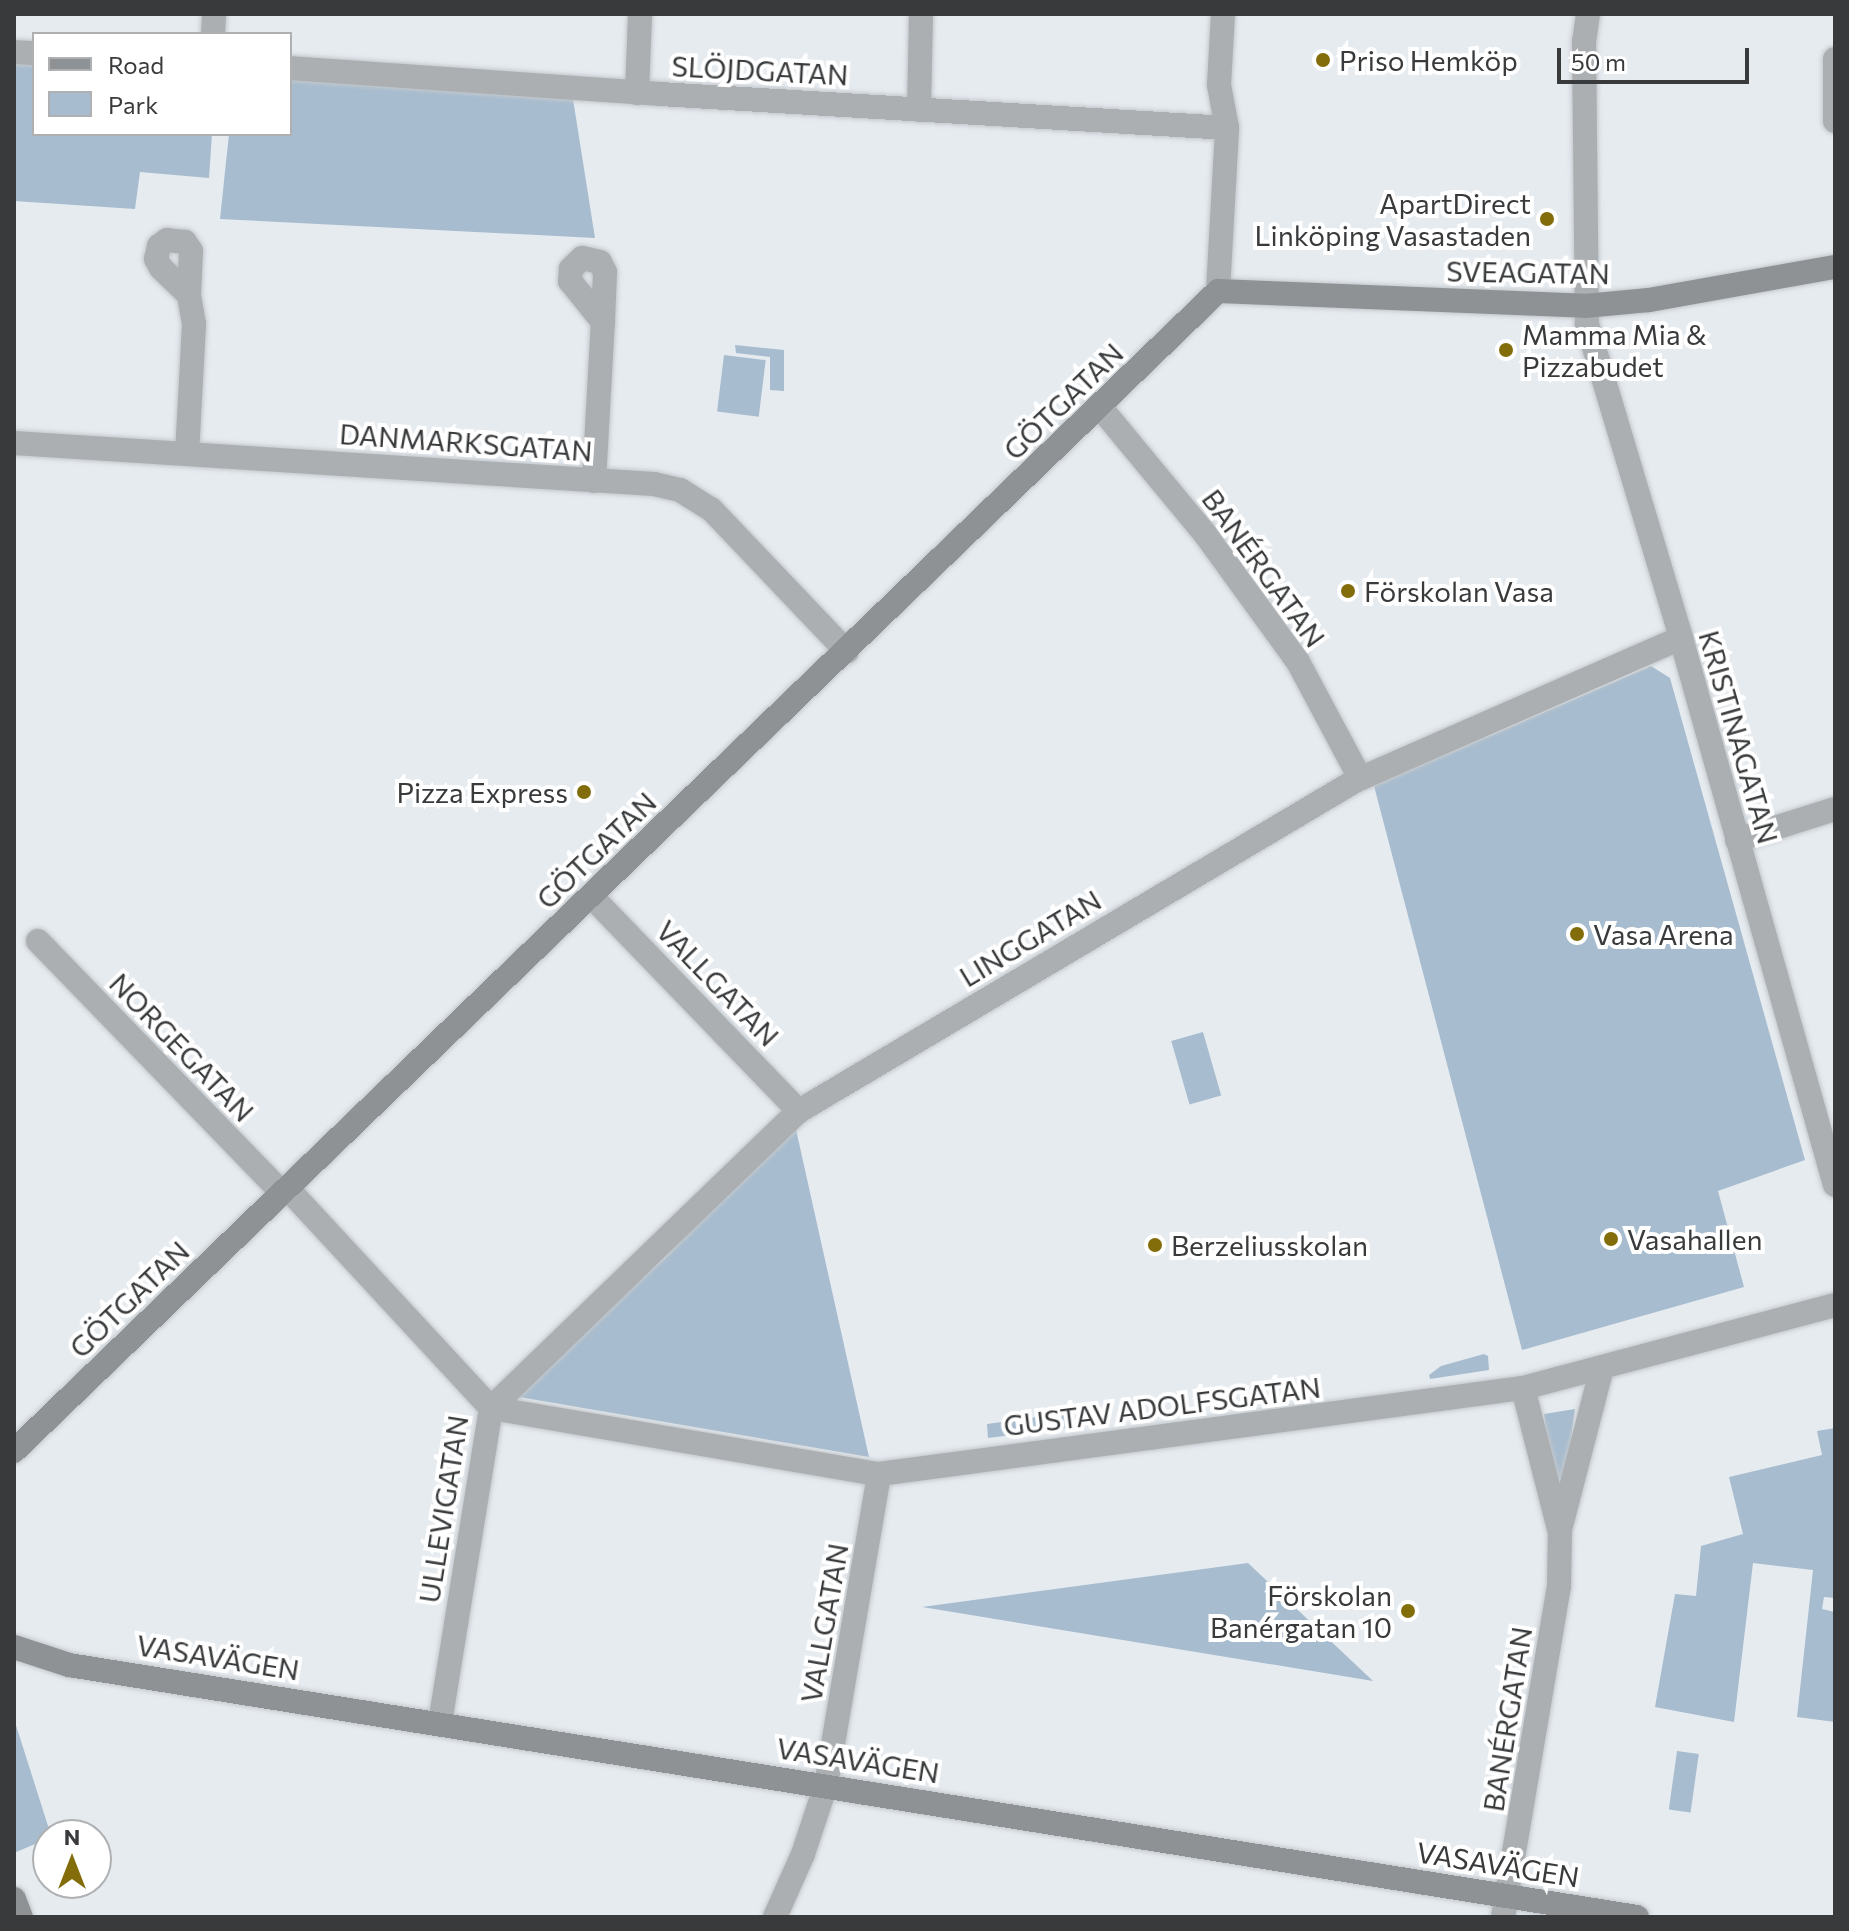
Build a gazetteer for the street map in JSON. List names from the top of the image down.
{
  "streets": {
    "street": [
      "SLÖJDGATAN",
      "SVEAGATAN",
      "GÖTGATAN",
      "DANMARKSGATAN",
      "BANÉRGATAN",
      "KRISTINAGATAN",
      "LINGGATAN",
      "VALLGATAN",
      "NORGEGATAN",
      "GUSTAV ADOLFSGATAN",
      "ULLEVIGATAN",
      "VASAVÄGEN"
    ]
  },
  "crossings": [
    ["SVEAGATAN", "GÖTGATAN"],
    ["SVEAGATAN", "KRISTINAGATAN"],
    ["GÖTGATAN", "DANMARKSGATAN"],
    ["GÖTGATAN", "BANÉRGATAN"],
    ["GÖTGATAN", "VALLGATAN"],
    ["GÖTGATAN", "NORGEGATAN"],
    ["GÖTGATAN", "ULLEVIGATAN"],
    ["BANÉRGATAN", "LINGGATAN"],
    ["BANÉRGATAN", "GUSTAV ADOLFSGATAN"],
    ["BANÉRGATAN", "VASAVÄGEN"],
    ["KRISTINAGATAN", "LINGGATAN"],
    ["LINGGATAN", "VALLGATAN"],
    ["LINGGATAN", "GUSTAV ADOLFSGATAN"],
    ["LINGGATAN", "ULLEVIGATAN"],
    ["VALLGATAN", "GUSTAV ADOLFSGATAN"],
    ["VALLGATAN", "VASAVÄGEN"],
    ["NORGEGATAN", "ULLEVIGATAN"],
    ["GUSTAV ADOLFSGATAN", "ULLEVIGATAN"],
    ["ULLEVIGATAN", "VASAVÄGEN"]
  ],
  "places": [
    "Priso Hemköp",
    "ApartDirect Linköping Vasastaden",
    "Mamma Mia & Pizzabudet",
    "Förskolan Vasa",
    "Pizza Express",
    "Vasa Arena",
    "Vasahallen",
    "Berzeliusskolan",
    "Förskolan Banérgatan 10"
  ],
  "legend": ["Road", "Park"],
  "scale_bar": "50 m",
  "north": "top"
}
